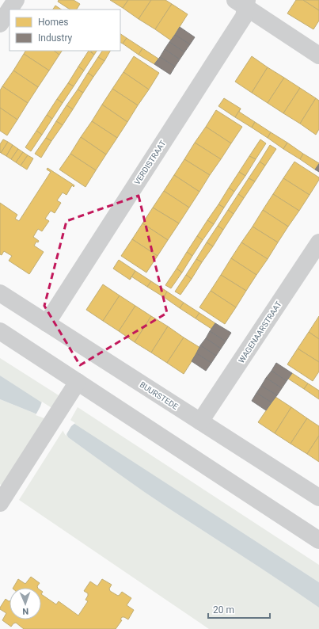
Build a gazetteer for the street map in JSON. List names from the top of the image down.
{
  "streets": {
    "street": ["VERDISTRAAT", "WAGENAARSTRAAT", "BUURSTEDE"]
  },
  "crossings": [
    ["VERDISTRAAT", "BUURSTEDE"],
    ["WAGENAARSTRAAT", "BUURSTEDE"]
  ],
  "legend": ["Homes", "Industry"],
  "scale_bar": "20 m",
  "north": "bottom"
}
